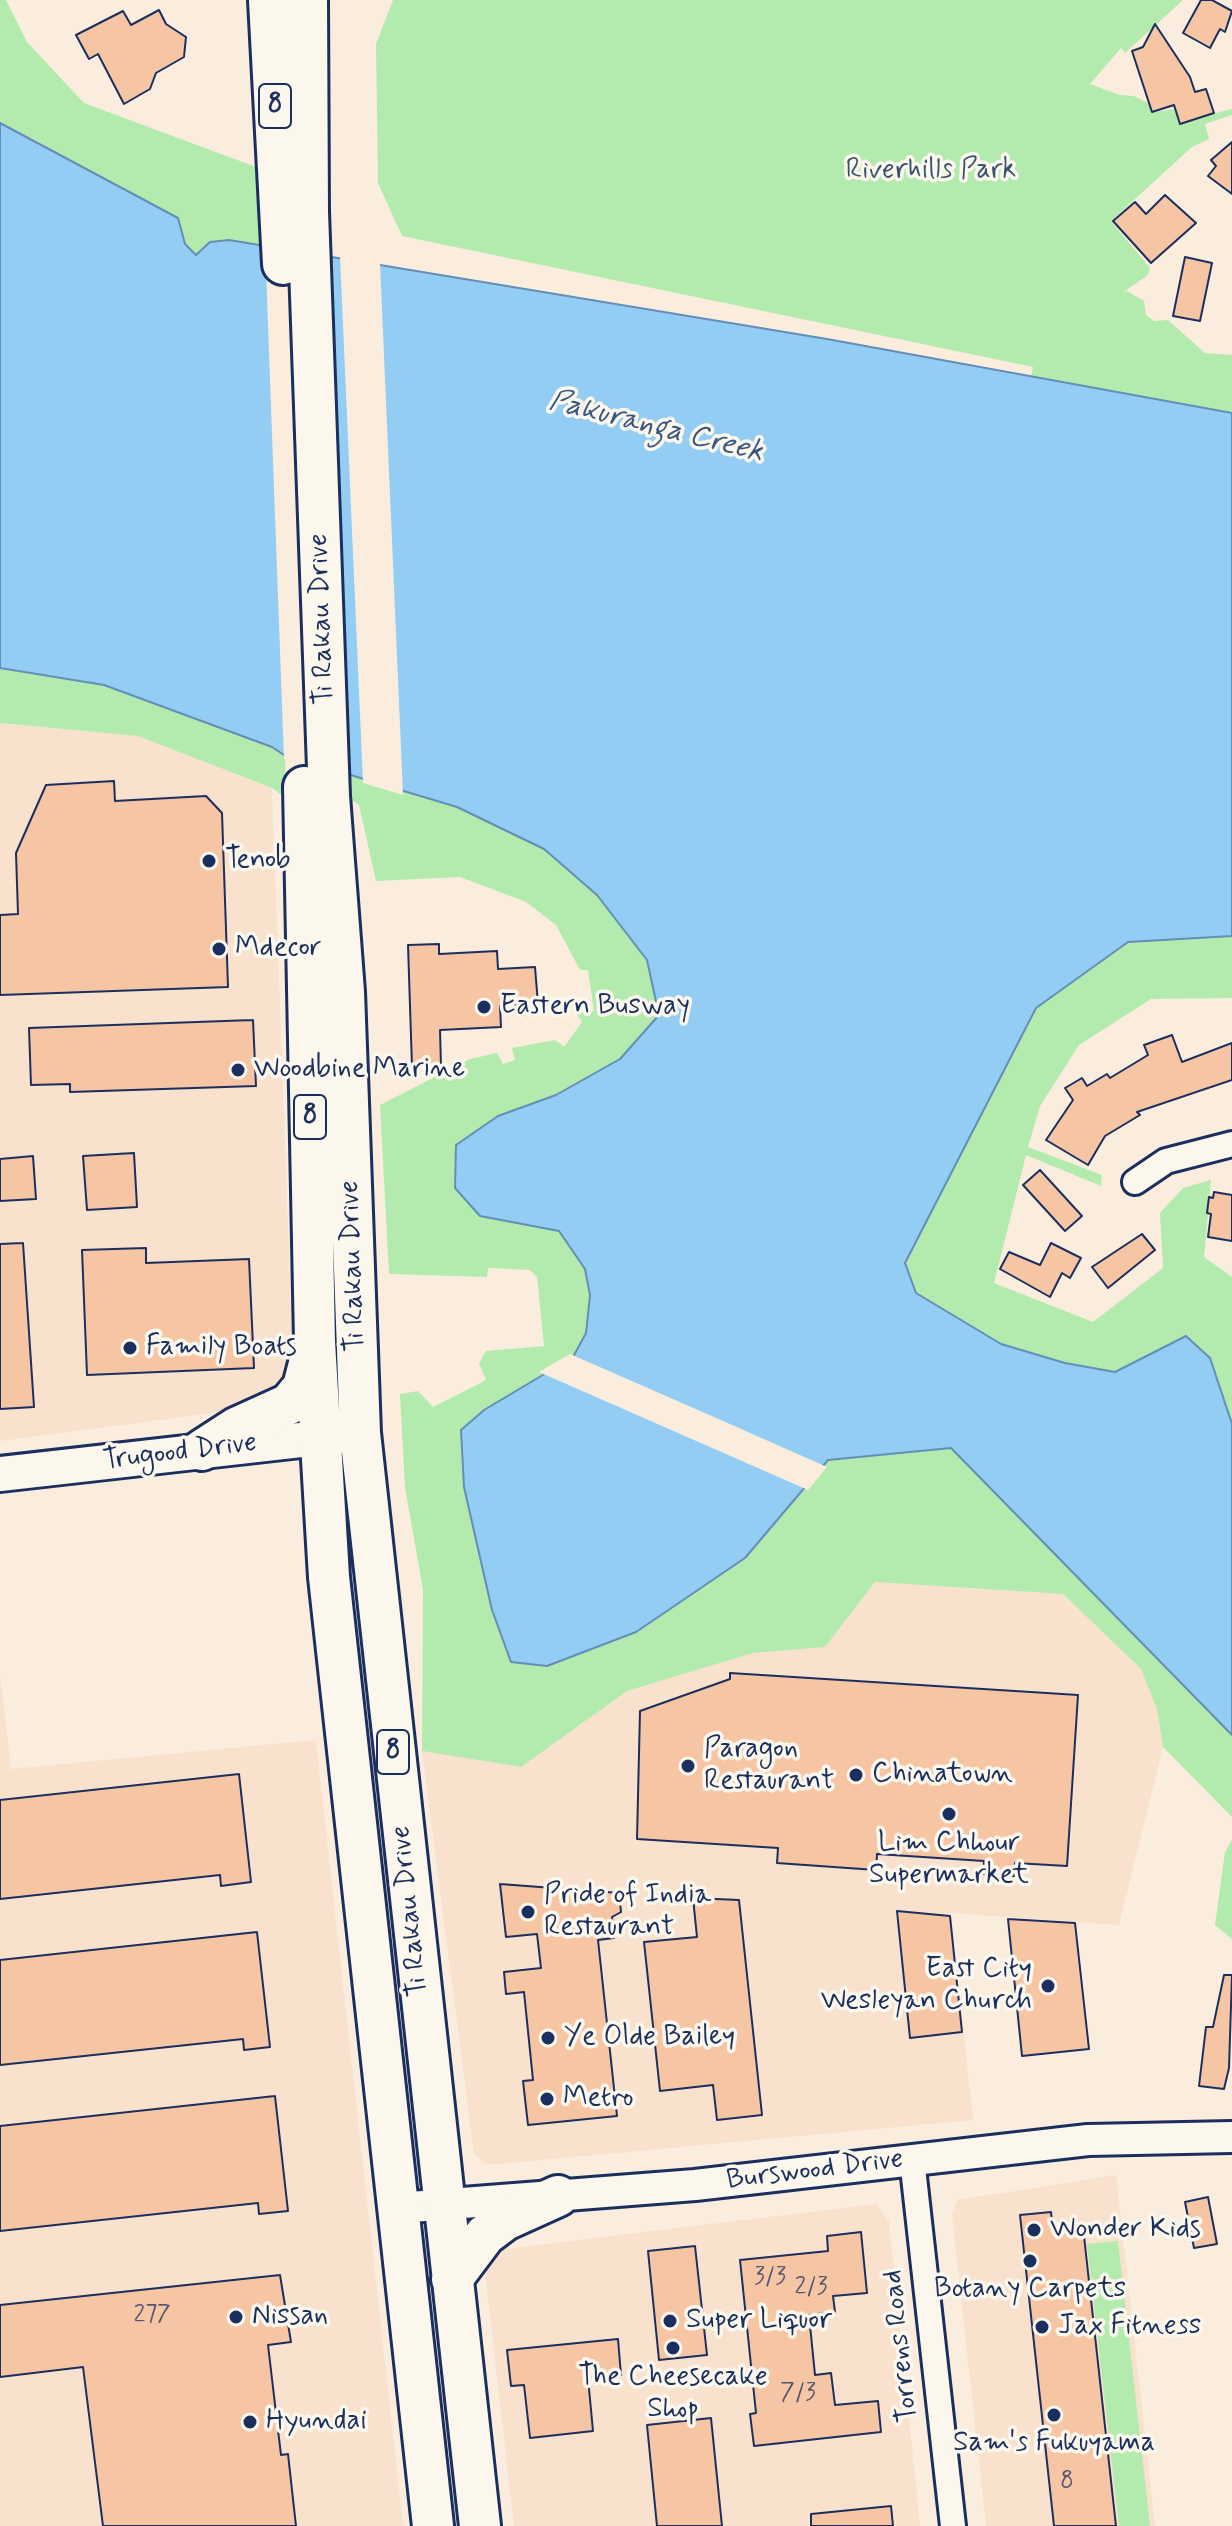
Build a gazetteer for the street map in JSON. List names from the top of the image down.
{
  "streets": {
    "main road": ["8", "Ti Rakau Drive", "Trugood Drive"],
    "street": ["Burswood Drive", "Torrens Road"]
  },
  "crossings": [
    ["Ti Rakau Drive", "Trugood Drive"],
    ["Ti Rakau Drive", "Burswood Drive"],
    ["Burswood Drive", "Torrens Road"]
  ],
  "water": ["Pakuranga Creek"],
  "parks": ["Riverhills Park"],
  "places": [
    "Tenob",
    "Mdecor",
    "Eastern Busway",
    "Woodbine Marine",
    "Family Boats",
    "Paragon Restaurant",
    "Chinatown",
    "Lim Chhour Supermarket",
    "Pride of India Restaurant",
    "East City Wesleyan Church",
    "Ye Olde Bailey",
    "Metro",
    "Wonder Kids",
    "Botany Carpets",
    "Nissan",
    "Super Liquor",
    "Jax Fitness",
    "The Cheesecake Shop",
    "Sam's Fukuyama",
    "Hyundai"
  ],
  "house_numbers": [
    "3/3",
    "2/3",
    "277",
    "7/3",
    "8"
  ]
}
